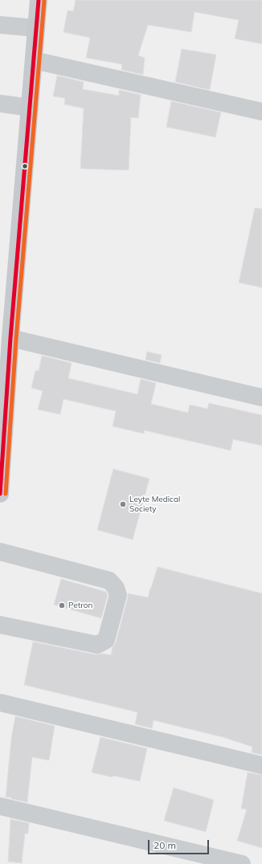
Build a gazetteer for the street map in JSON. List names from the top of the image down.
{
  "places": ["Leyte Medical Society", "Petron"],
  "scale_bar": "20 m"
}
